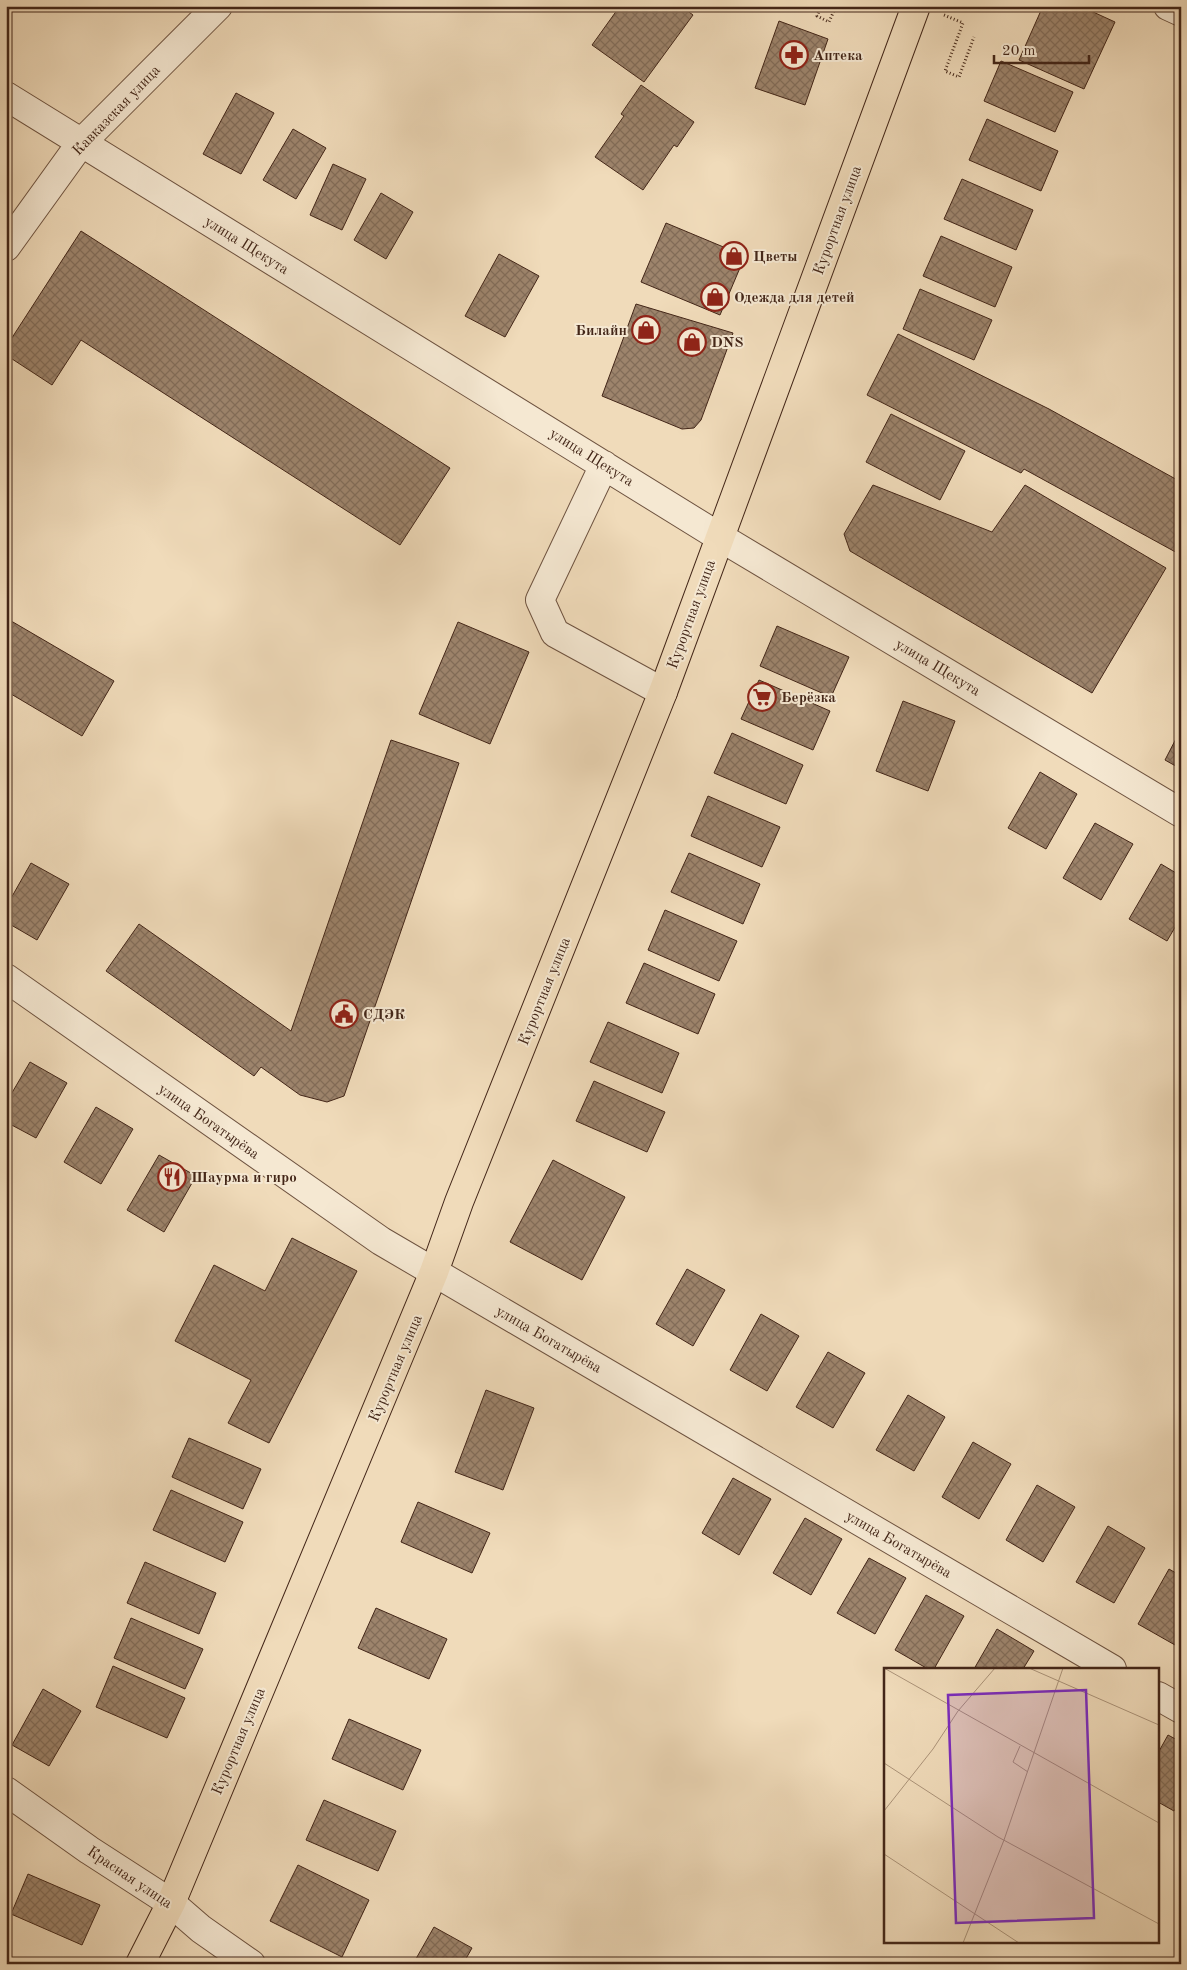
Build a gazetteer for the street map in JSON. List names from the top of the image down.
{
  "streets": {
    "main road": ["Курортная улица"],
    "street": [
      "Кавказская улица",
      "улица Щекута",
      "улица Богатырёва",
      "Красная улица"
    ]
  },
  "crossings": [
    ["Кавказская улица", "улица Щекута"],
    ["Курортная улица", "улица Щекута"],
    ["Курортная улица", "улица Богатырёва"],
    ["Курортная улица", "Красная улица"]
  ],
  "places": {
    "pharmacy": ["Аптека"],
    "shop": [
      "Цветы",
      "Одежда для детей",
      "Билайн",
      "DNS"
    ],
    "supermarket": ["Берёзка"],
    "public building": ["СДЭК"],
    "restaurant": ["Шаурма и гиро"]
  },
  "scale_bar": "20 m"
}
